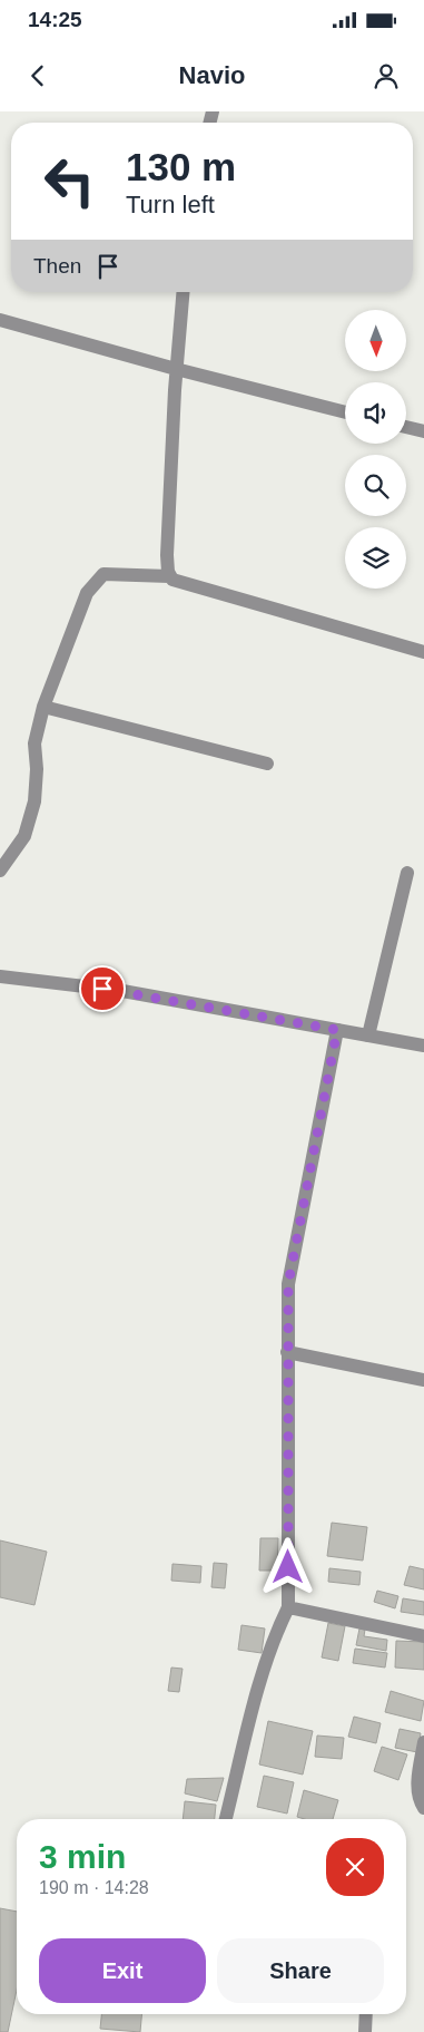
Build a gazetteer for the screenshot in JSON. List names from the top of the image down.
{
  "north": "bottom",
  "page": {
    "status": "14:25",
    "header": "Navio",
    "turn": ["130 m", "Turn left"],
    "then": "Then",
    "heading": ["3 min", "190 m · 14:28"],
    "buttons": ["Exit", "Share"]
  }
}
